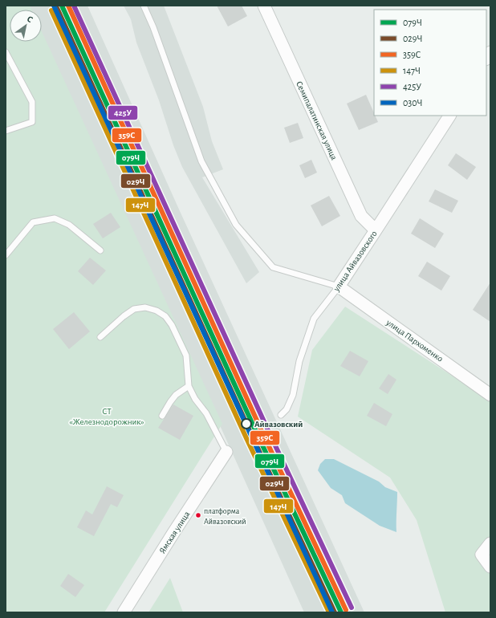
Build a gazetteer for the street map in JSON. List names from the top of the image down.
{
  "streets": {
    "street": [
      "Семипалатинская улица",
      "улица Айвазовского",
      "улица Пархоменко",
      "Ямская улица"
    ]
  },
  "crossings": [
    ["Семипалатинская улица", "улица Айвазовского"],
    ["улица Айвазовского", "улица Пархоменко"]
  ],
  "parks": ["СТ «Железнодорожник»"],
  "places": ["Айвазовский", "платформа Айвазовский"],
  "lines": [
    "transit line 079Ч",
    "transit line 359С",
    "transit line 425У",
    "transit line 030Ч",
    "transit line 029Ч",
    "transit line 147Ч"
  ],
  "legend": [
    "079Ч",
    "029Ч",
    "359С",
    "147Ч",
    "425У",
    "030Ч"
  ],
  "north": "top right"
}
